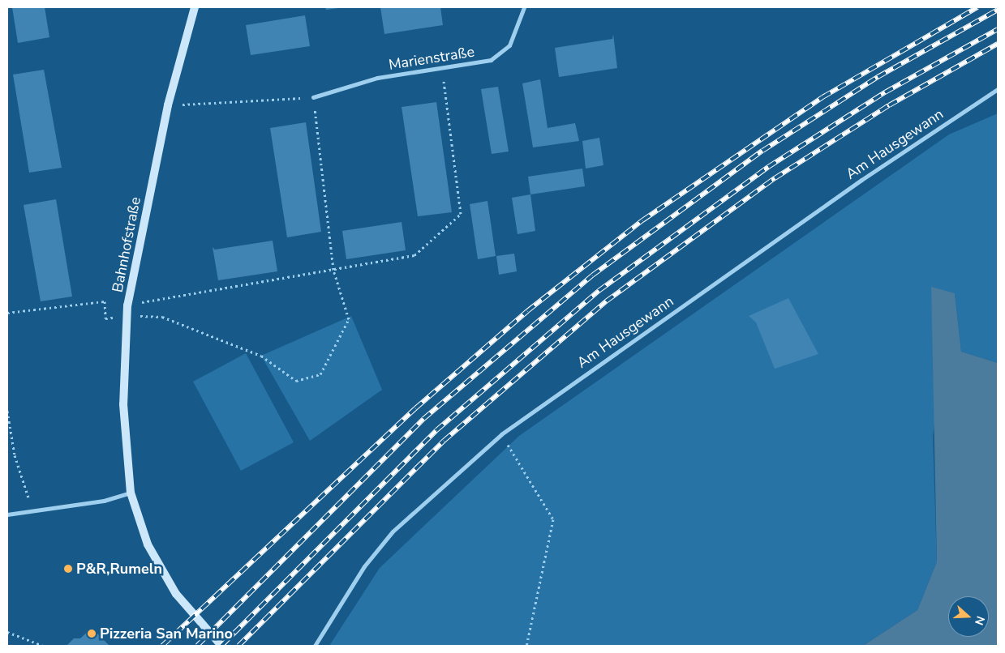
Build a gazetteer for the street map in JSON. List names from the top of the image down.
{
  "streets": {
    "main road": ["Bahnhofstraße"],
    "street": ["Marienstraße", "Am Hausgewann"]
  },
  "places": ["P&R,Rumeln", "Pizzeria San Marino"],
  "north": "right"
}
